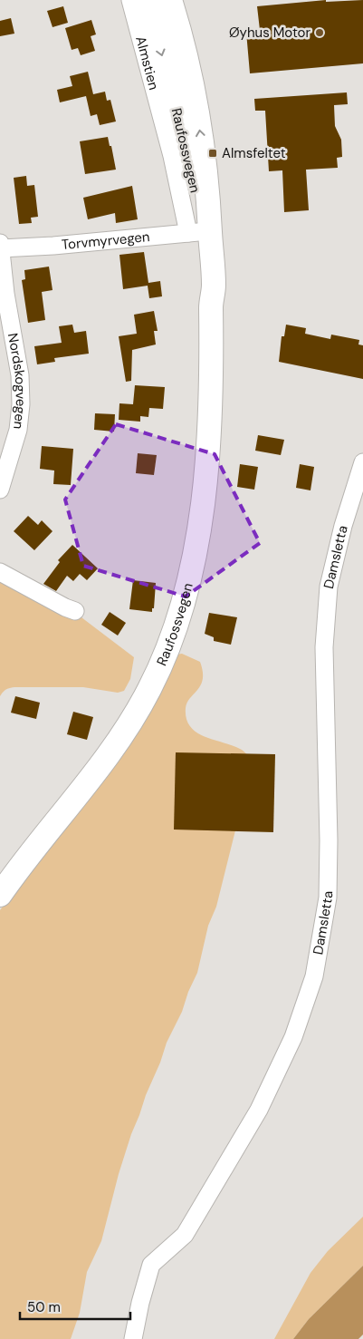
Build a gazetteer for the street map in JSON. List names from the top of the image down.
{
  "streets": {
    "main road": ["Raufossvegen"],
    "street": ["Torvmyrvegen", "Nordskogvegen", "Damsletta"]
  },
  "crossings": [
    ["Raufossvegen", "Torvmyrvegen"],
    ["Torvmyrvegen", "Nordskogvegen"]
  ],
  "places": {
    "other": ["Øyhus Motor"],
    "transit": ["Almsfeltet"]
  },
  "scale_bar": "50 m"
}
